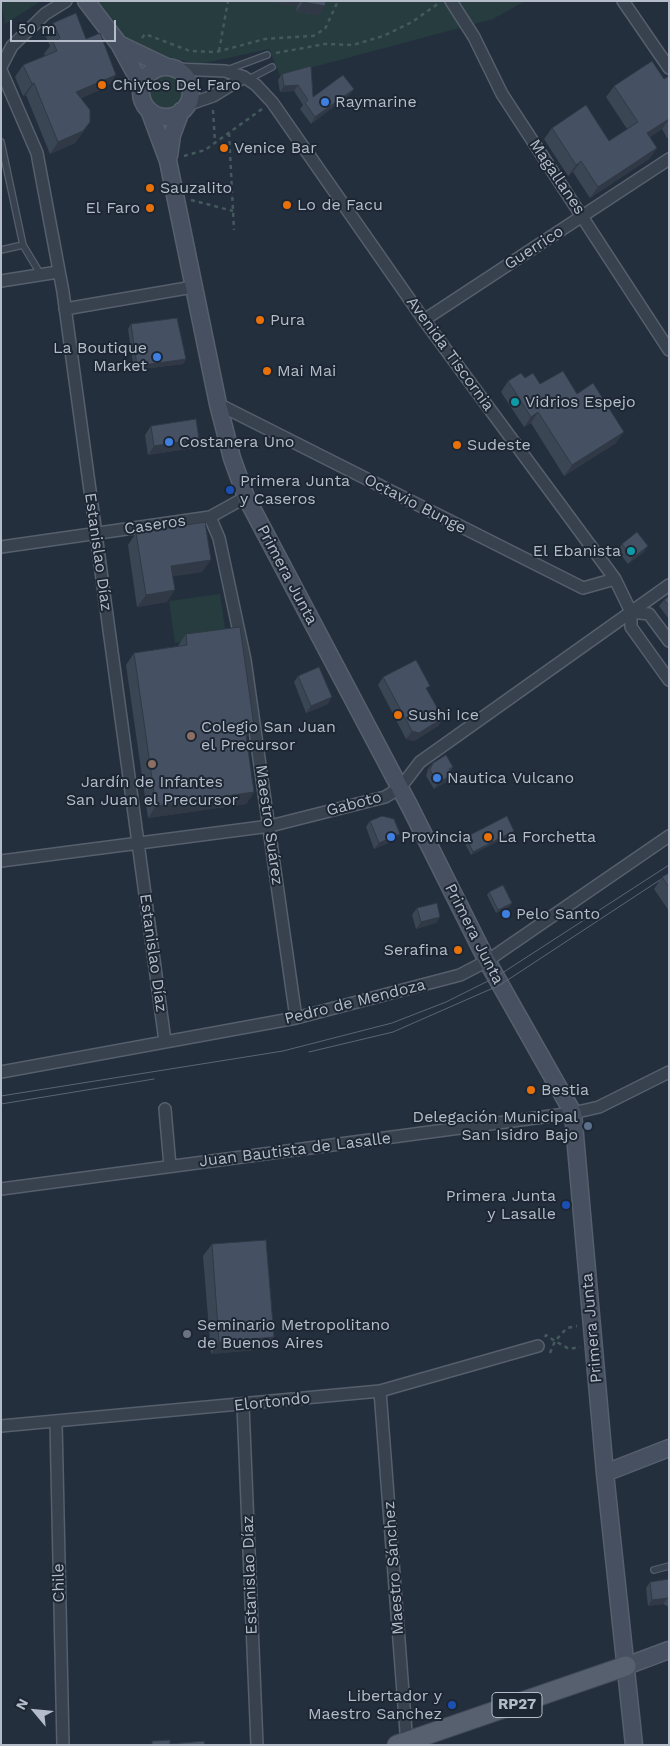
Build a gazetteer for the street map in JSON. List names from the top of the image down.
{
  "streets": {
    "main road": ["RP27"],
    "street": [
      "Magallanes",
      "Guerrico",
      "Avenida Tiscornia",
      "Octavio Bunge",
      "Caseros",
      "Estanislao Díaz",
      "Primera Junta",
      "Gaboto",
      "Maestro Suárez",
      "Pedro de Mendoza",
      "Juan Bautista de Lasalle",
      "Elortondo",
      "Maestro Sánchez",
      "Chile"
    ]
  },
  "crossings": [
    ["Magallanes", "Guerrico"],
    ["Guerrico", "Avenida Tiscornia"],
    ["Avenida Tiscornia", "Octavio Bunge"],
    ["Avenida Tiscornia", "Gaboto"],
    ["Octavio Bunge", "Primera Junta"],
    ["Caseros", "Estanislao Díaz"],
    ["Caseros", "Primera Junta"],
    ["Caseros", "Maestro Suárez"],
    ["Estanislao Díaz", "Gaboto"],
    ["Estanislao Díaz", "Pedro de Mendoza"],
    ["Estanislao Díaz", "Elortondo"],
    ["Primera Junta", "Gaboto"],
    ["Primera Junta", "Pedro de Mendoza"],
    ["Primera Junta", "Juan Bautista de Lasalle"],
    ["Primera Junta", "RP27"],
    ["Gaboto", "Maestro Suárez"],
    ["Maestro Suárez", "Pedro de Mendoza"],
    ["Elortondo", "Maestro Sánchez"],
    ["Elortondo", "Chile"],
    ["Maestro Sánchez", "RP27"]
  ],
  "places": [
    "Chiytos Del Faro",
    "Raymarine",
    "Venice Bar",
    "Sauzalito",
    "Lo de Facu",
    "El Faro",
    "Pura",
    "La Boutique Market",
    "Mai Mai",
    "Vidrios Espejo",
    "Costanera Uno",
    "Sudeste",
    "Primera Junta y Caseros",
    "El Ebanista",
    "Sushi Ice",
    "Colegio San Juan el Precursor",
    "Jardín de Infantes San Juan el Precursor",
    "Nautica Vulcano",
    "Provincia",
    "La Forchetta",
    "Pelo Santo",
    "Serafina",
    "Bestia",
    "Delegación Municipal San Isidro Bajo",
    "Primera Junta y Lasalle",
    "Seminario Metropolitano de Buenos Aires",
    "Libertador y Maestro Sanchez"
  ],
  "scale_bar": "50 m",
  "north": "top left"
}
